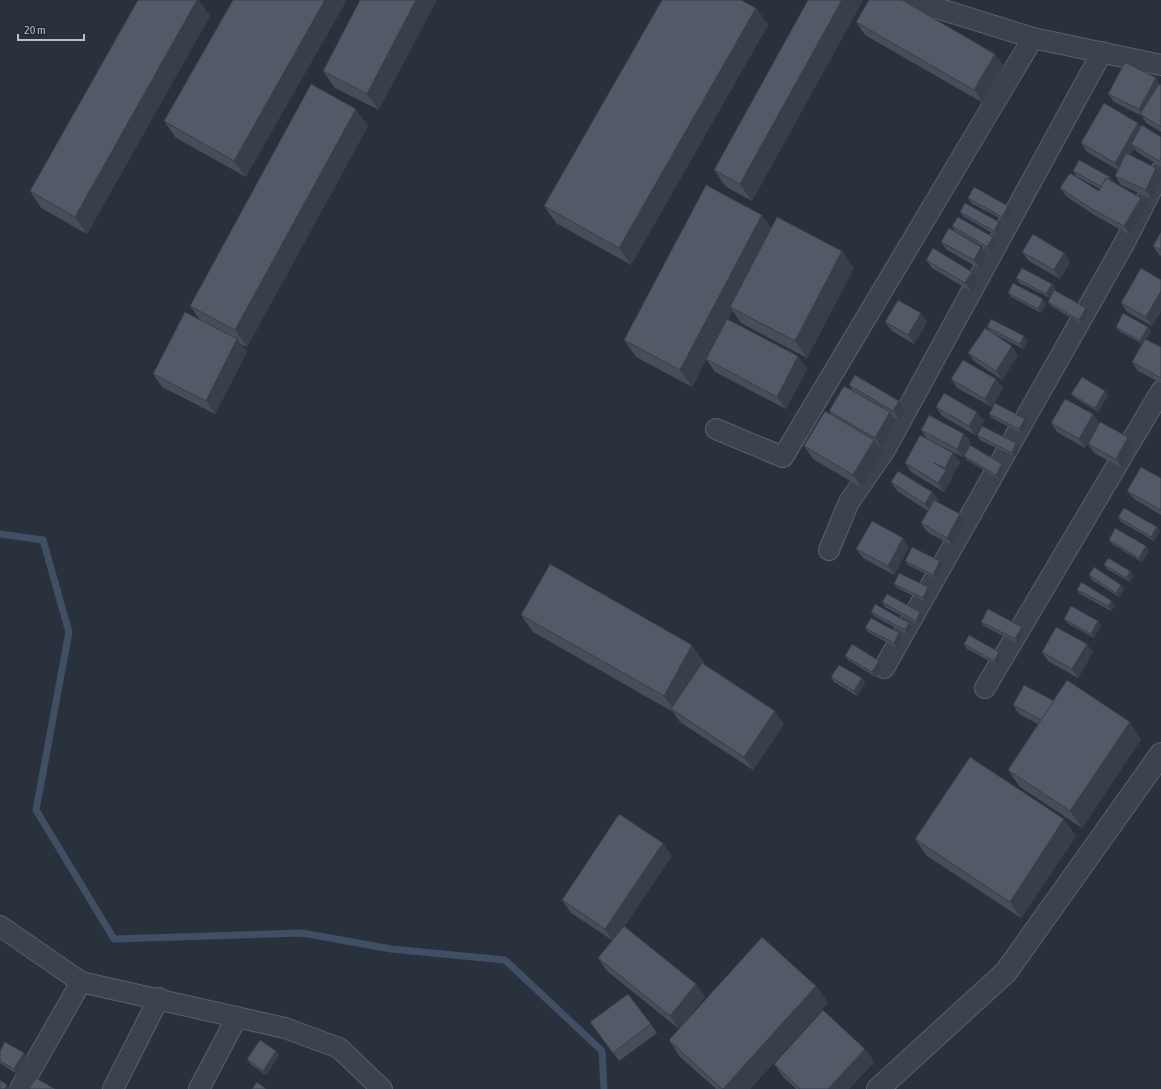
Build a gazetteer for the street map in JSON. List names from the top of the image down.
{
  "scale_bar": "20 m"
}
